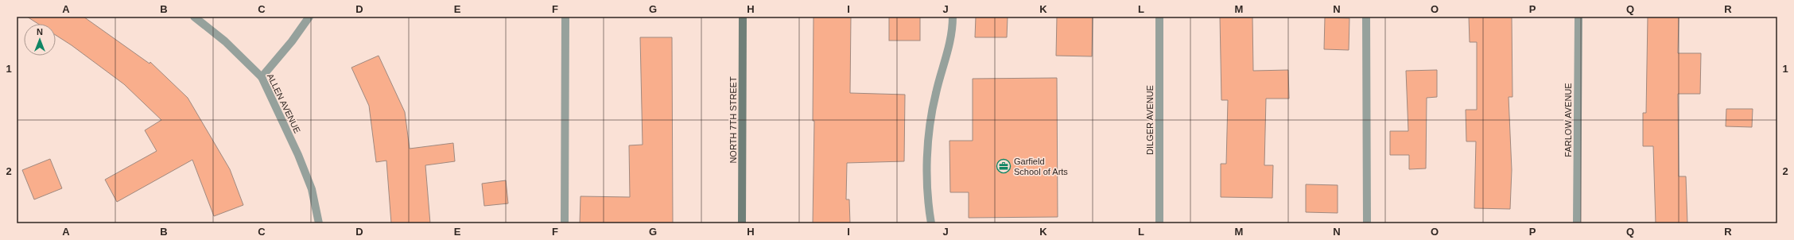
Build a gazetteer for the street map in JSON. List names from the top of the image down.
{
  "streets": {
    "street": [
      "ALLEN AVENUE",
      "NORTH 7TH STREET",
      "DILGER AVENUE",
      "FARLOW AVENUE"
    ]
  },
  "places": {
    "office": ["Garfield School of Arts"]
  },
  "north": "top",
  "grid": {
    "columns": [
      "A",
      "B",
      "C",
      "D",
      "E",
      "F",
      "G",
      "H",
      "I",
      "J",
      "K",
      "L",
      "M",
      "N",
      "O",
      "P",
      "Q",
      "R"
    ],
    "rows": ["1", "2"]
  }
}
